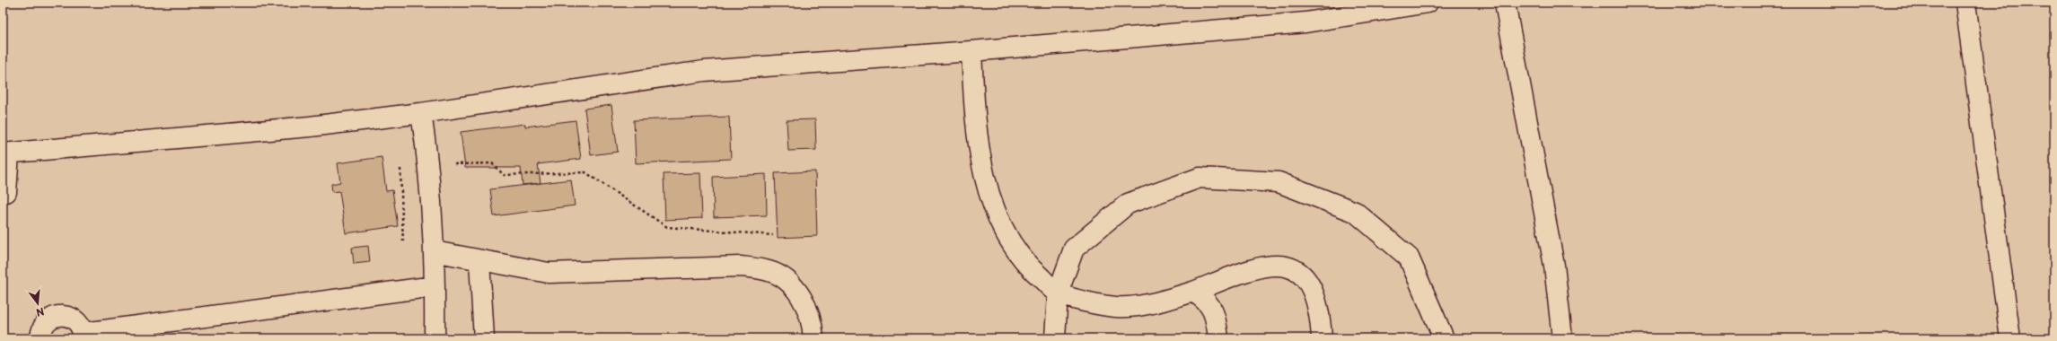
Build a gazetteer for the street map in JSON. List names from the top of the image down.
{
  "north": "bottom"
}
